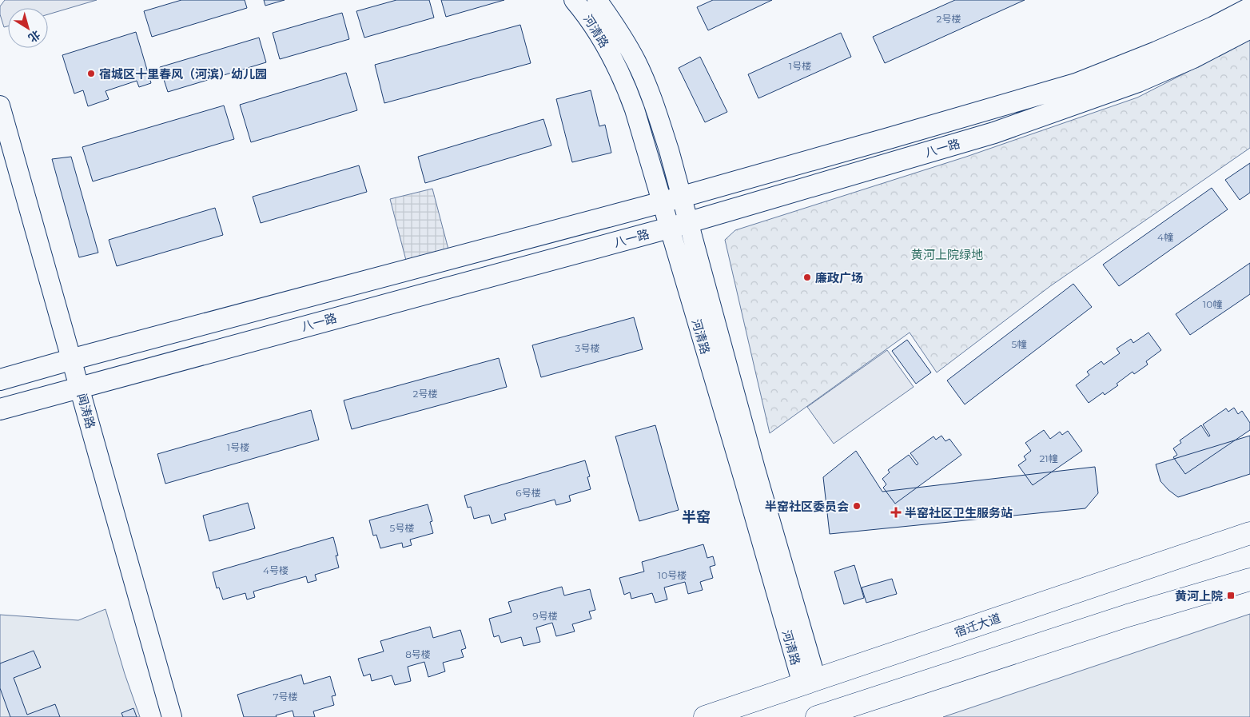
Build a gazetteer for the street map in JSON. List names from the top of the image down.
{
  "streets": {
    "main road": ["八一路", "宿迁大道"],
    "street": ["河清路", "闻涛路"]
  },
  "crossings": [
    ["河清路", "八一路"],
    ["河清路", "宿迁大道"],
    ["八一路", "闻涛路"]
  ],
  "districts": ["半窑"],
  "parks": ["黄河上院绿地"],
  "places": {
    "other": ["宿城区十里春风（河滨）幼儿园", "廉政广场", "半窑社区委员会"],
    "health": ["半窑社区卫生服务站"],
    "transit": ["黄河上院"]
  },
  "house_numbers": [
    "2号楼",
    "1号楼",
    "4幢",
    "10幢",
    "5幢",
    "3号楼",
    "2号楼",
    "1号楼",
    "21幢",
    "6号楼",
    "5号楼",
    "4号楼",
    "10号楼",
    "9号楼",
    "8号楼",
    "7号楼"
  ],
  "north": "bottom right"
}
